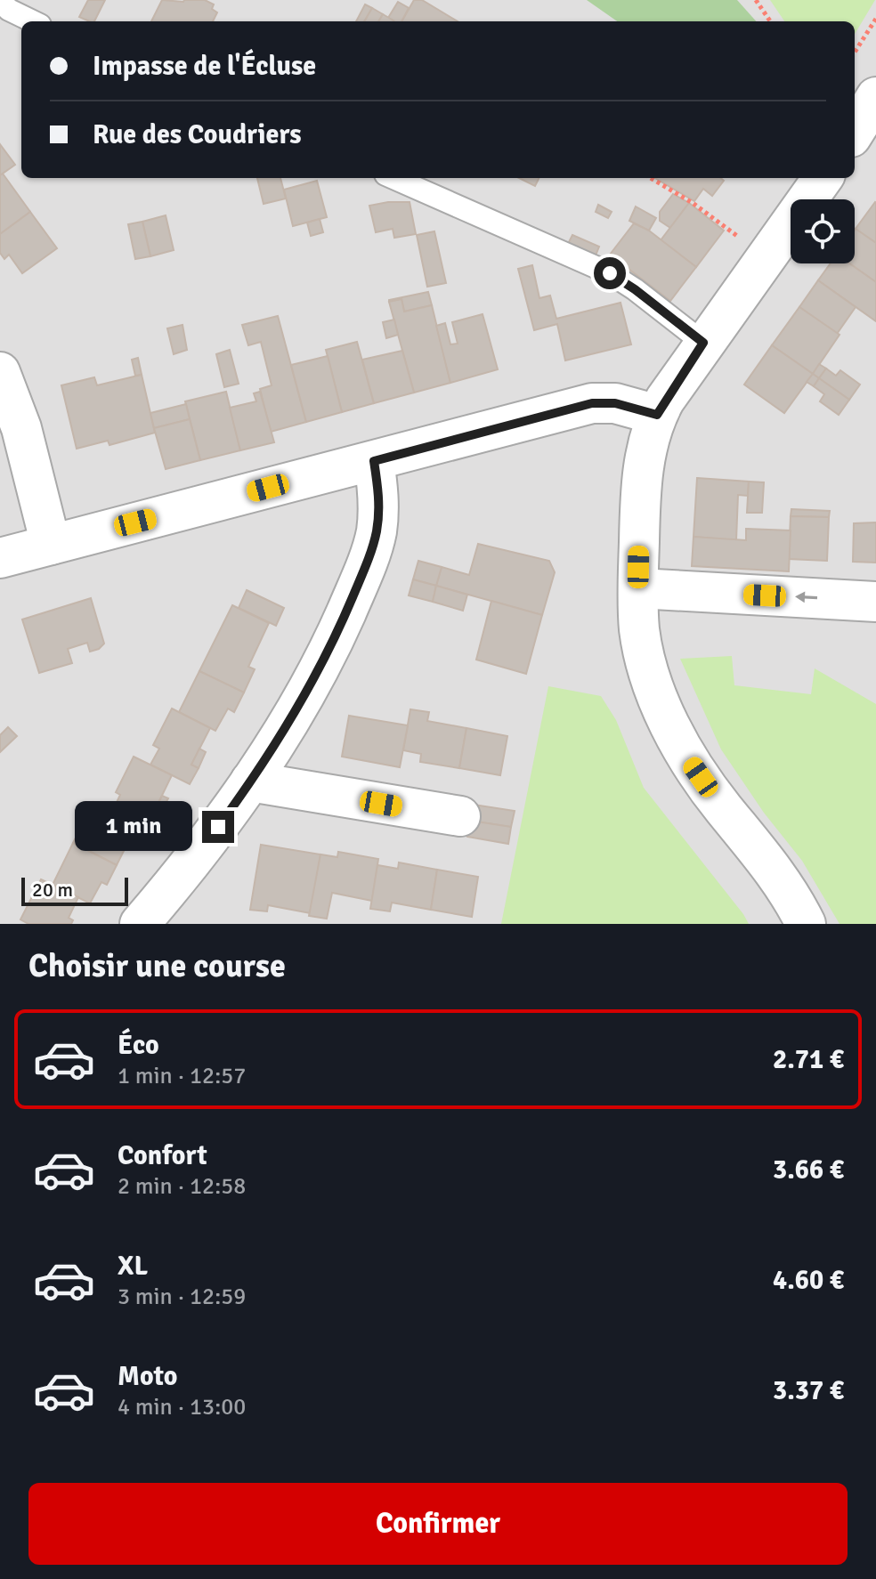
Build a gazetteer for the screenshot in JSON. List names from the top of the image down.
{
  "scale_bar": "20 m",
  "page": {
    "banner": ["Impasse de l'Écluse", "Rue des Coudriers"],
    "bubble": "1 min",
    "scale": "20 m",
    "heading": "Choisir une course",
    "list": [
      {
        "name": "Éco",
        "note": "1 min · 12:57",
        "value": "2.71 €"
      },
      {
        "name": "Confort",
        "note": "2 min · 12:58",
        "value": "3.66 €"
      },
      {
        "name": "XL",
        "note": "3 min · 12:59",
        "value": "4.60 €"
      },
      {
        "name": "Moto",
        "note": "4 min · 13:00",
        "value": "3.37 €"
      }
    ],
    "buttons": "Confirmer"
  }
}
